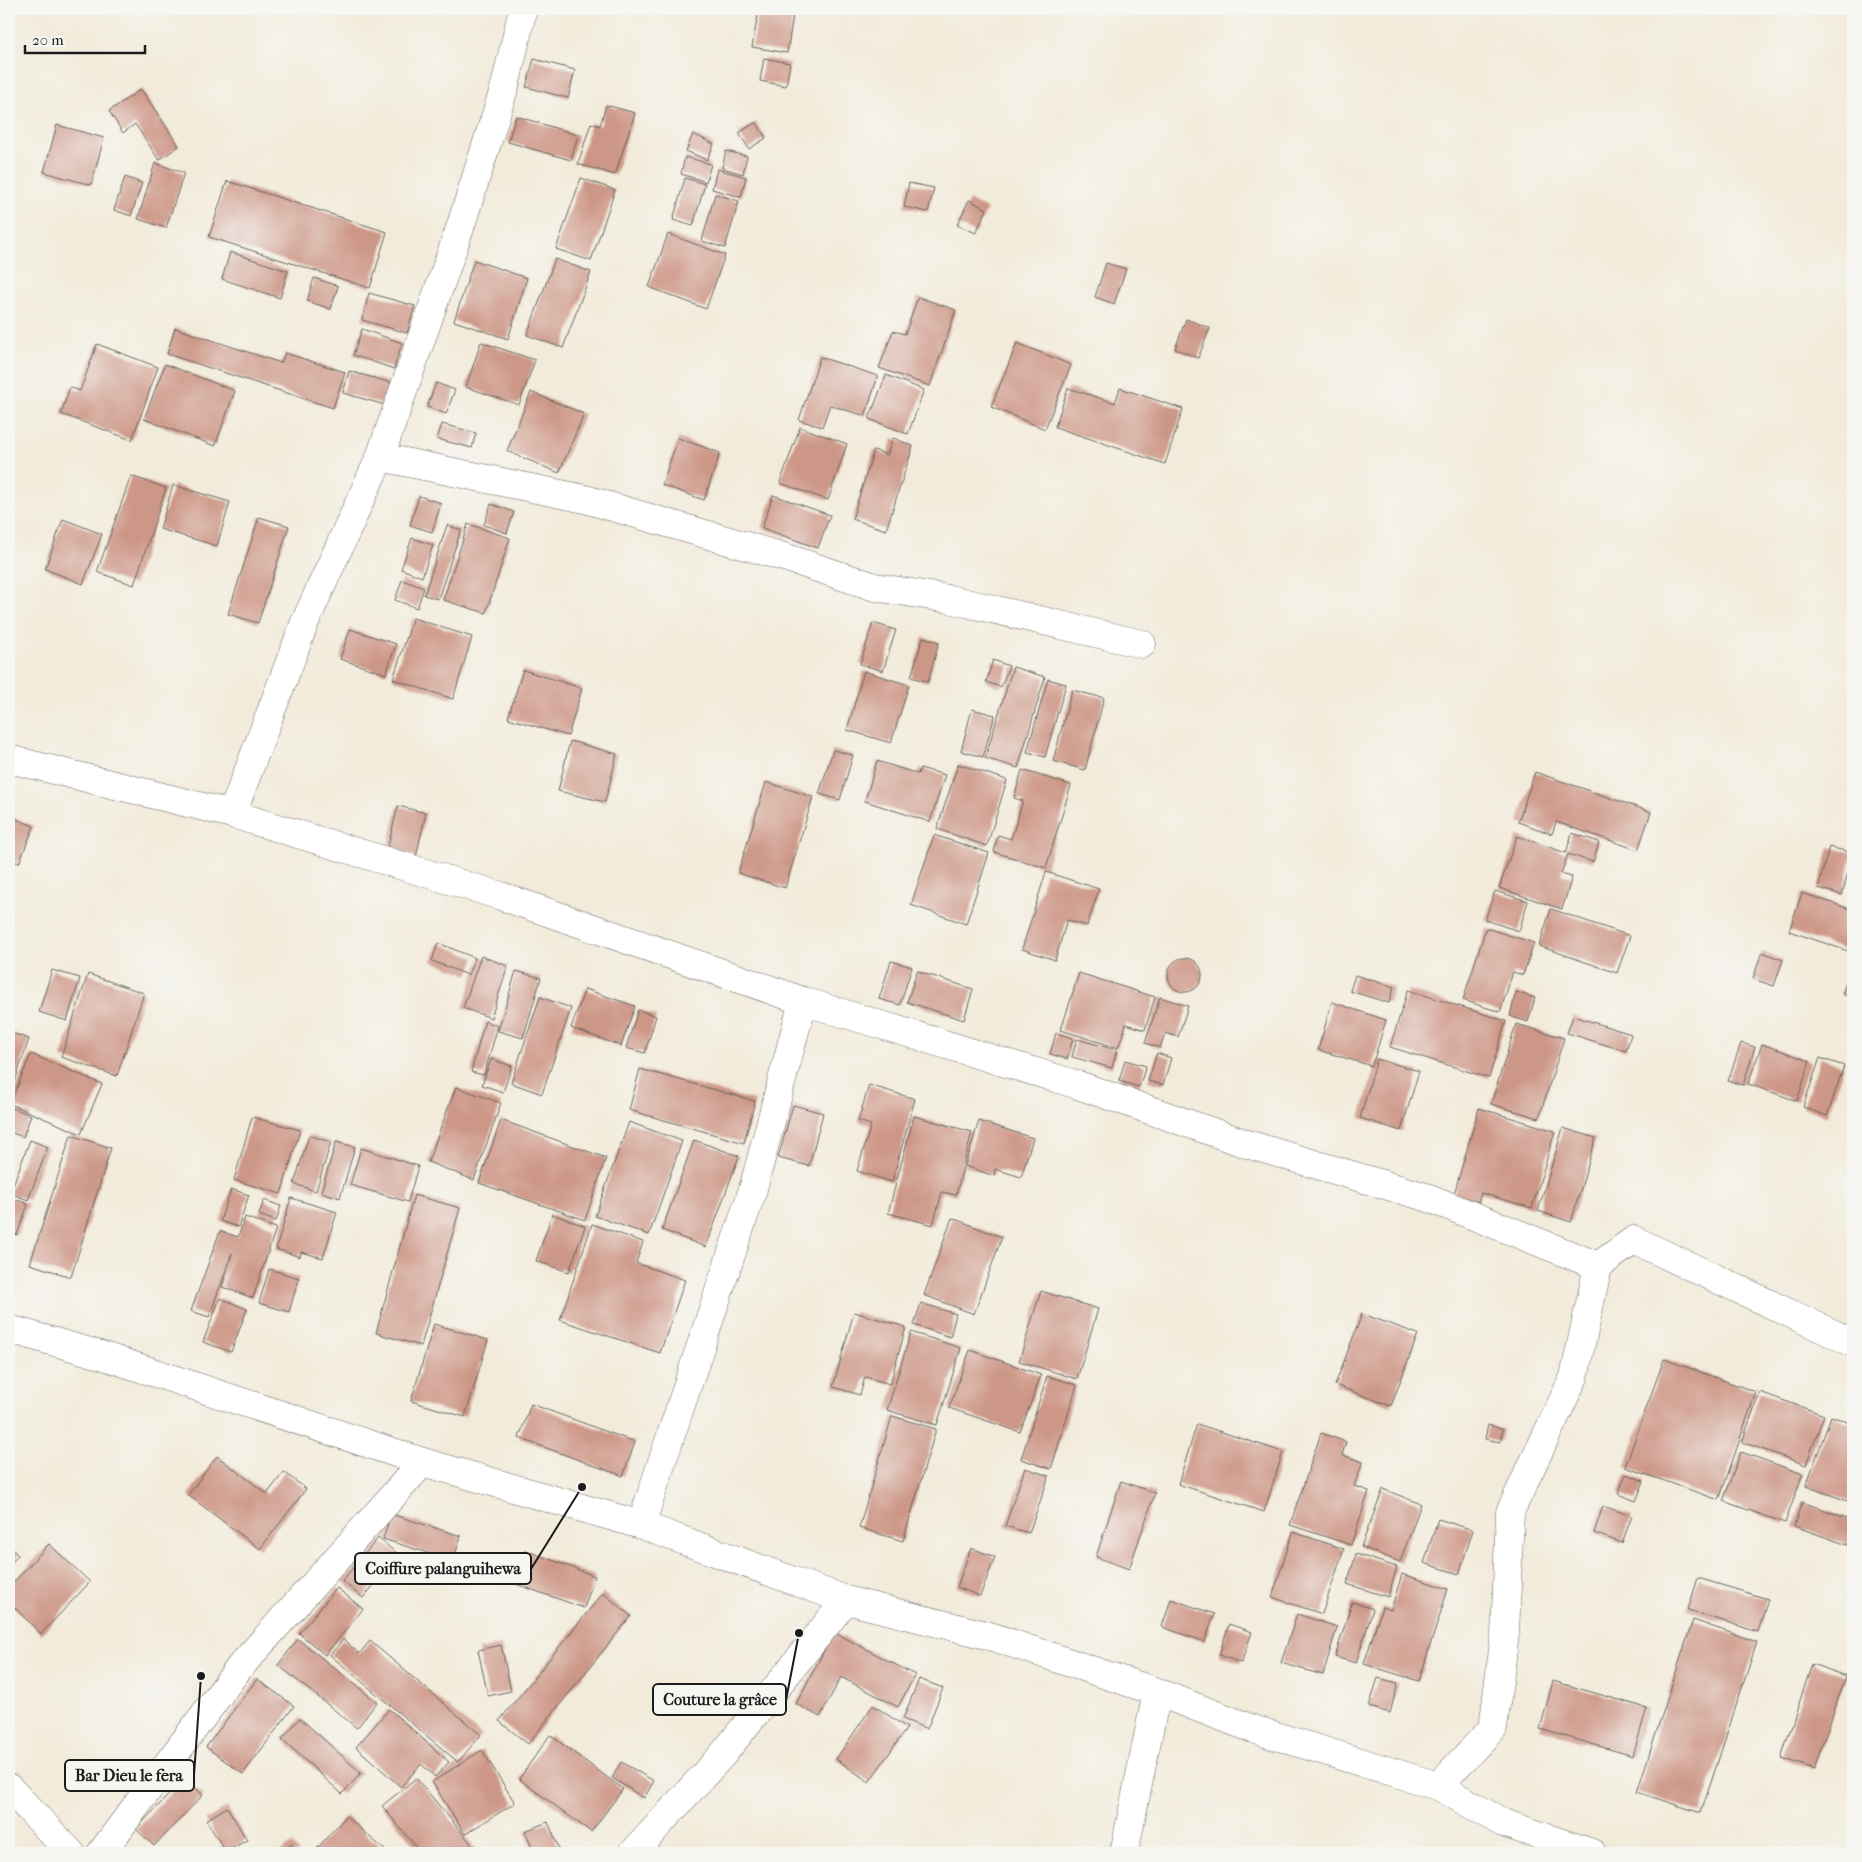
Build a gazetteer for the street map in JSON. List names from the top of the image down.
{
  "places": ["Coiffure palanguihewa", "Couture la grâce", "Bar Dieu le fera"],
  "scale_bar": "20 m"
}
